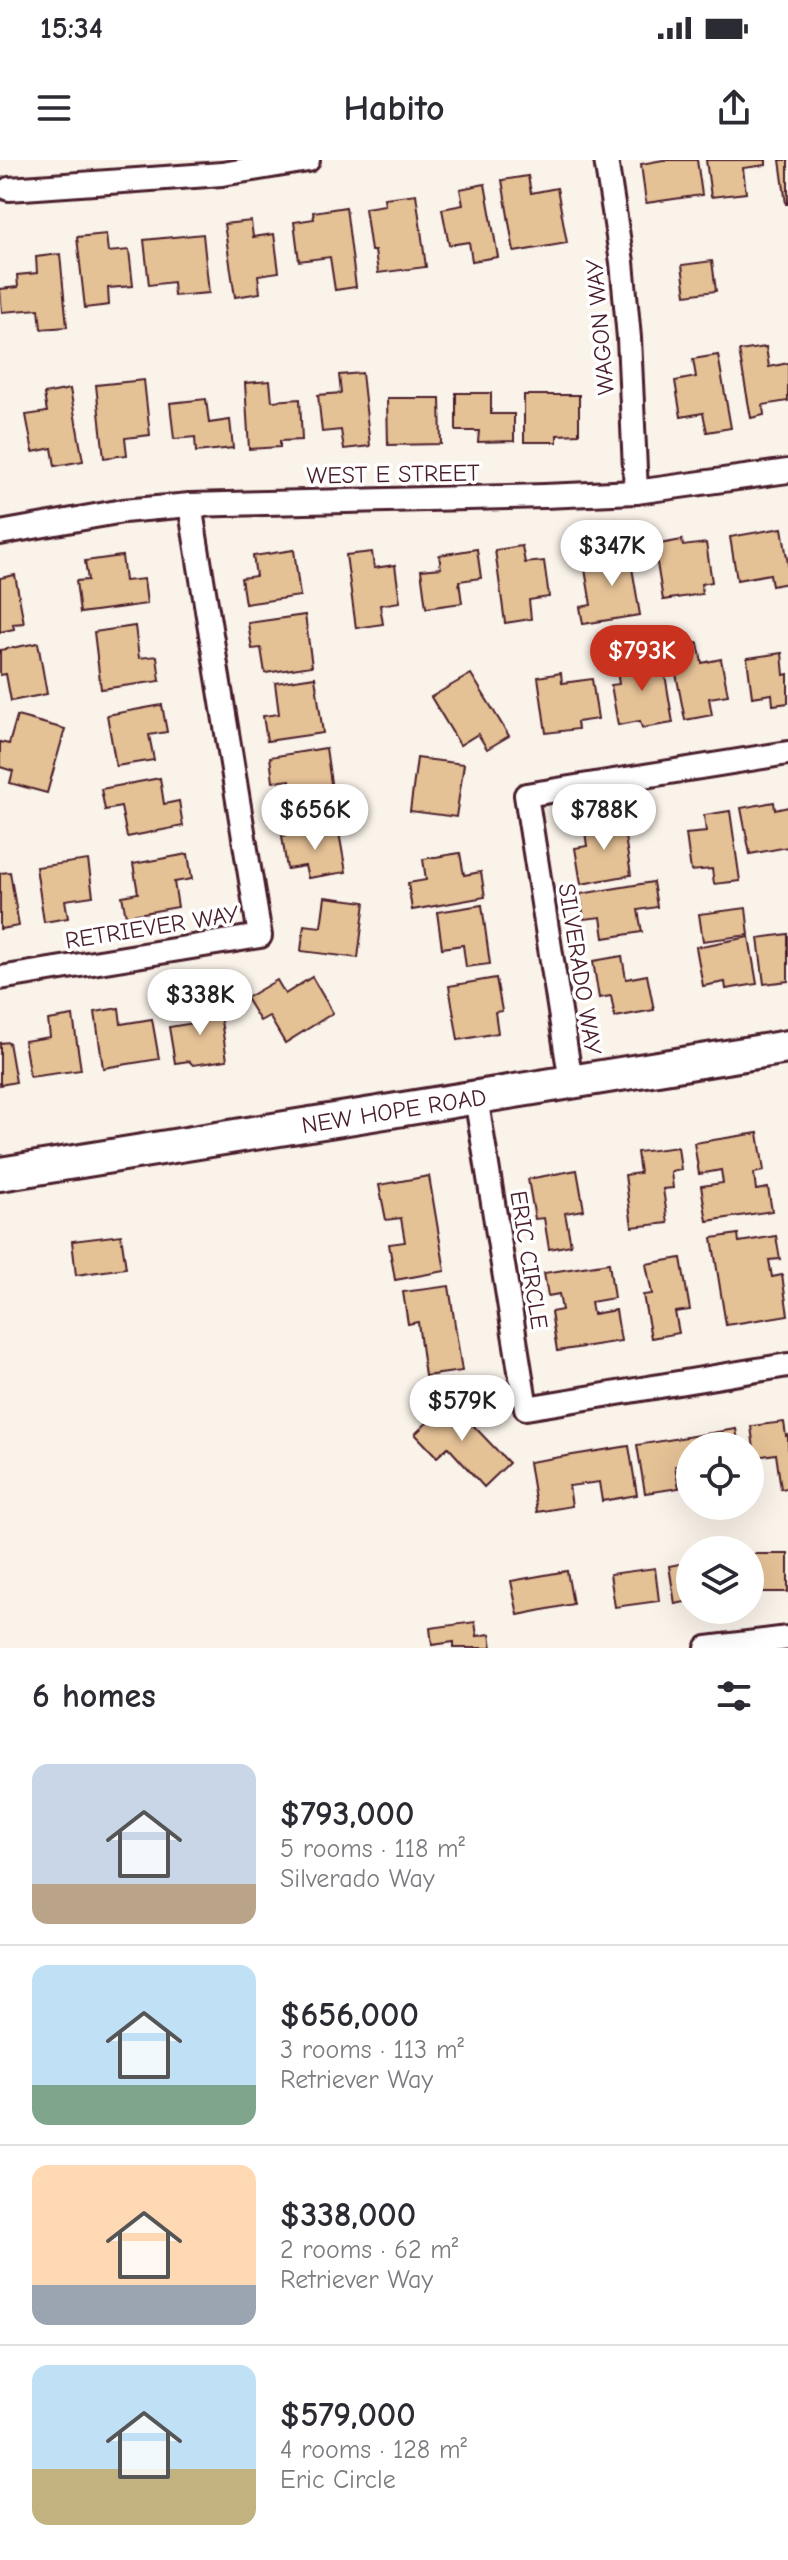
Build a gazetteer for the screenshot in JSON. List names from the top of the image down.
{
  "streets": {
    "main road": ["NEW HOPE ROAD"],
    "street": [
      "WAGON WAY",
      "WEST E STREET",
      "RETRIEVER WAY",
      "SILVERADO WAY",
      "ERIC CIRCLE"
    ]
  },
  "crossings": [
    ["WAGON WAY", "WEST E STREET"],
    ["WEST E STREET", "RETRIEVER WAY"],
    ["SILVERADO WAY", "NEW HOPE ROAD"],
    ["NEW HOPE ROAD", "ERIC CIRCLE"]
  ],
  "page": {
    "status": "15:34",
    "header": "Habito",
    "price": [
      "$347K",
      "$793K",
      "$656K",
      "$788K",
      "$338K",
      "$579K"
    ],
    "heading": "6 homes",
    "list": [
      {
        "name": "$793,000",
        "note": "5 rooms · 118 m² · Silverado Way"
      },
      {
        "name": "$656,000",
        "note": "3 rooms · 113 m² · Retriever Way"
      },
      {
        "name": "$338,000",
        "note": "2 rooms · 62 m² · Retriever Way"
      },
      {
        "name": "$579,000",
        "note": "4 rooms · 128 m² · Eric Circle"
      }
    ]
  }
}
